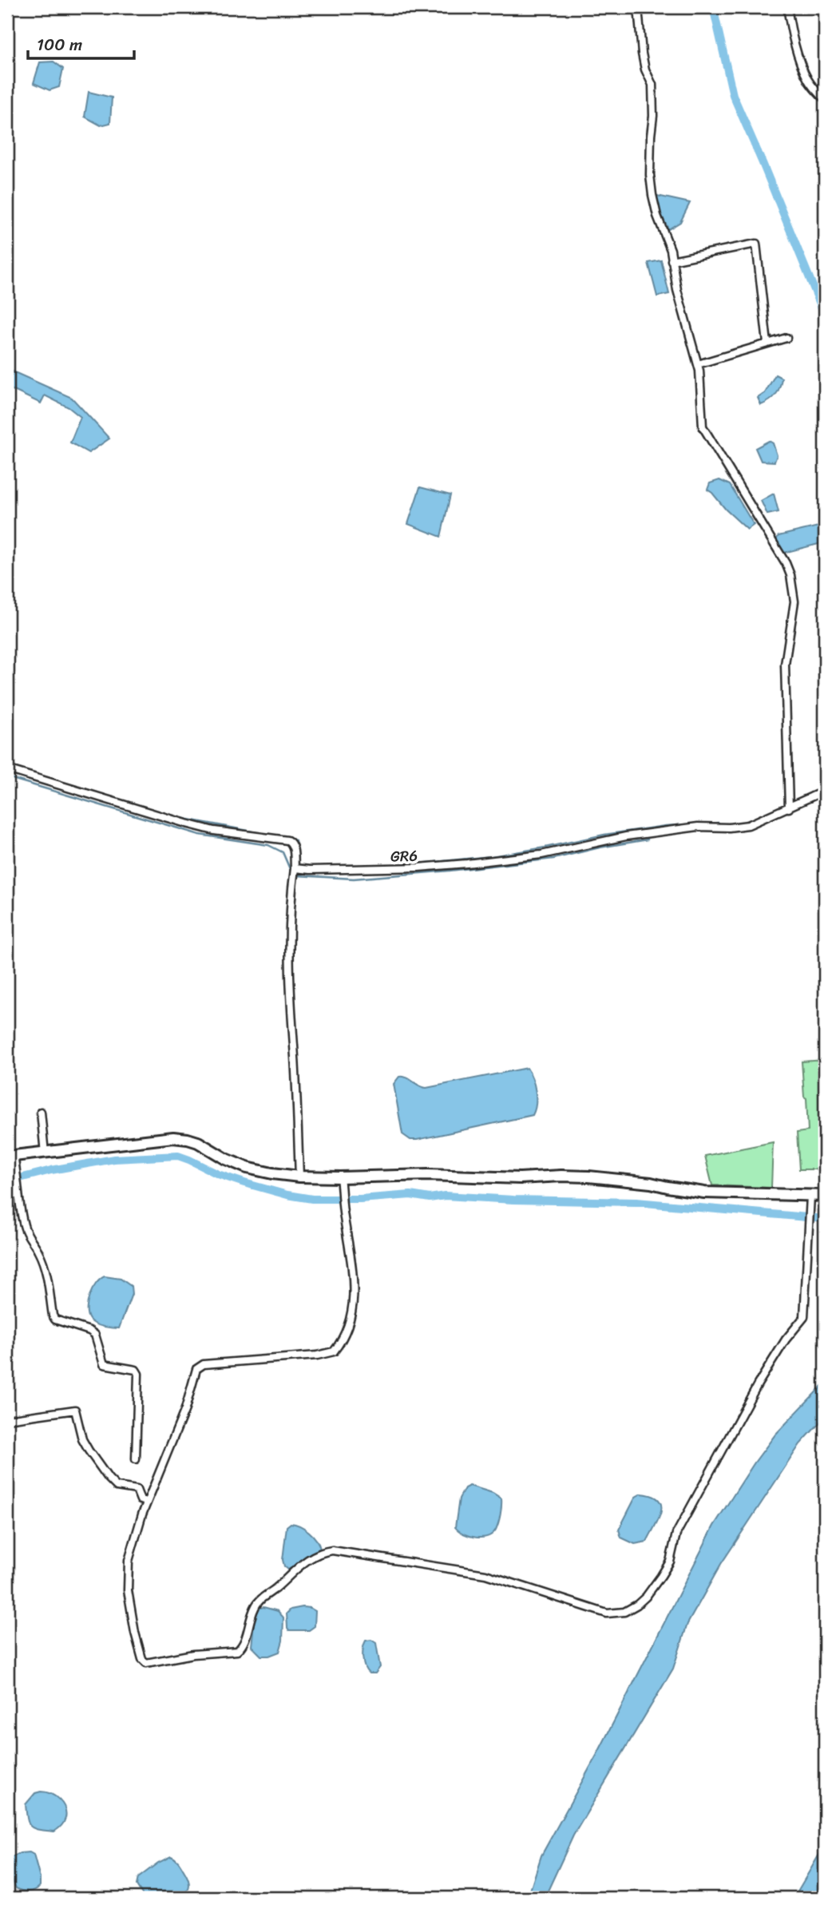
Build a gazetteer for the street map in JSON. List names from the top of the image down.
{
  "streets": {
    "street": ["GR6"]
  },
  "scale_bar": "100 m"
}
